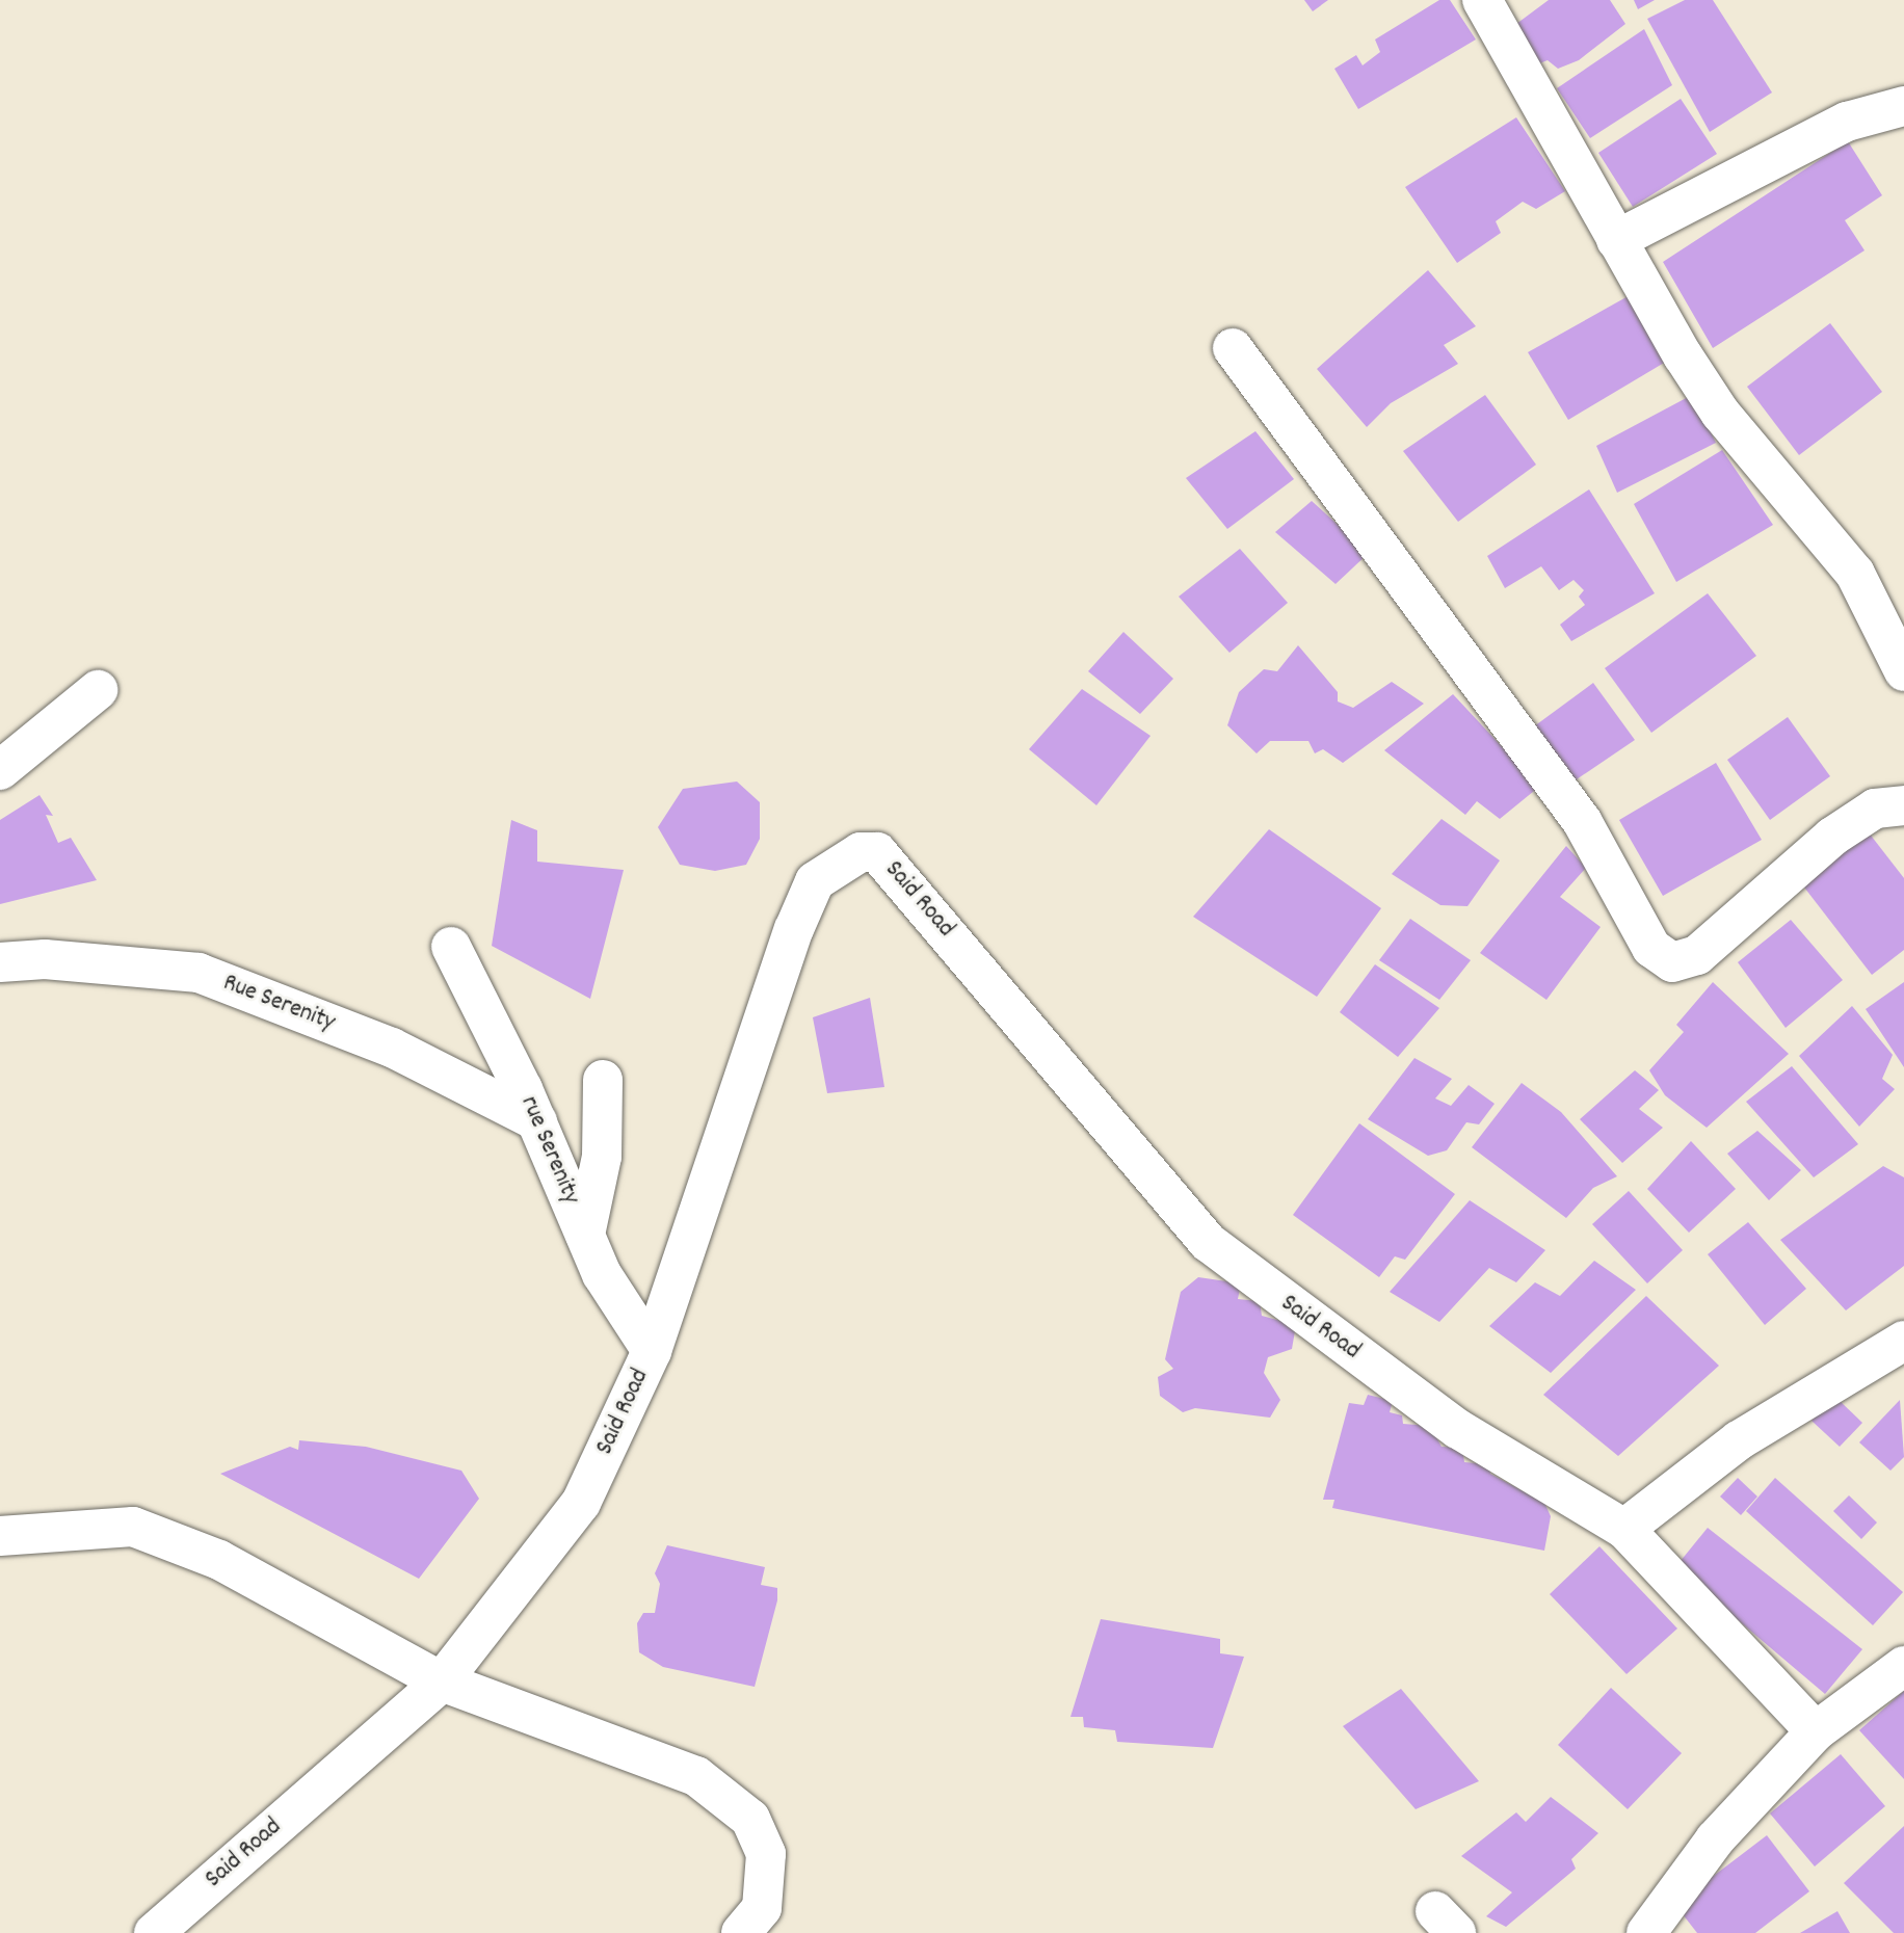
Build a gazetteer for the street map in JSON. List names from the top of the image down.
{
  "streets": {
    "street": ["Said Road", "Rue Serenity", "rue Serenity"]
  },
  "crossings": [
    ["Said Road", "rue Serenity"],
    ["Rue Serenity", "rue Serenity"]
  ]
}
